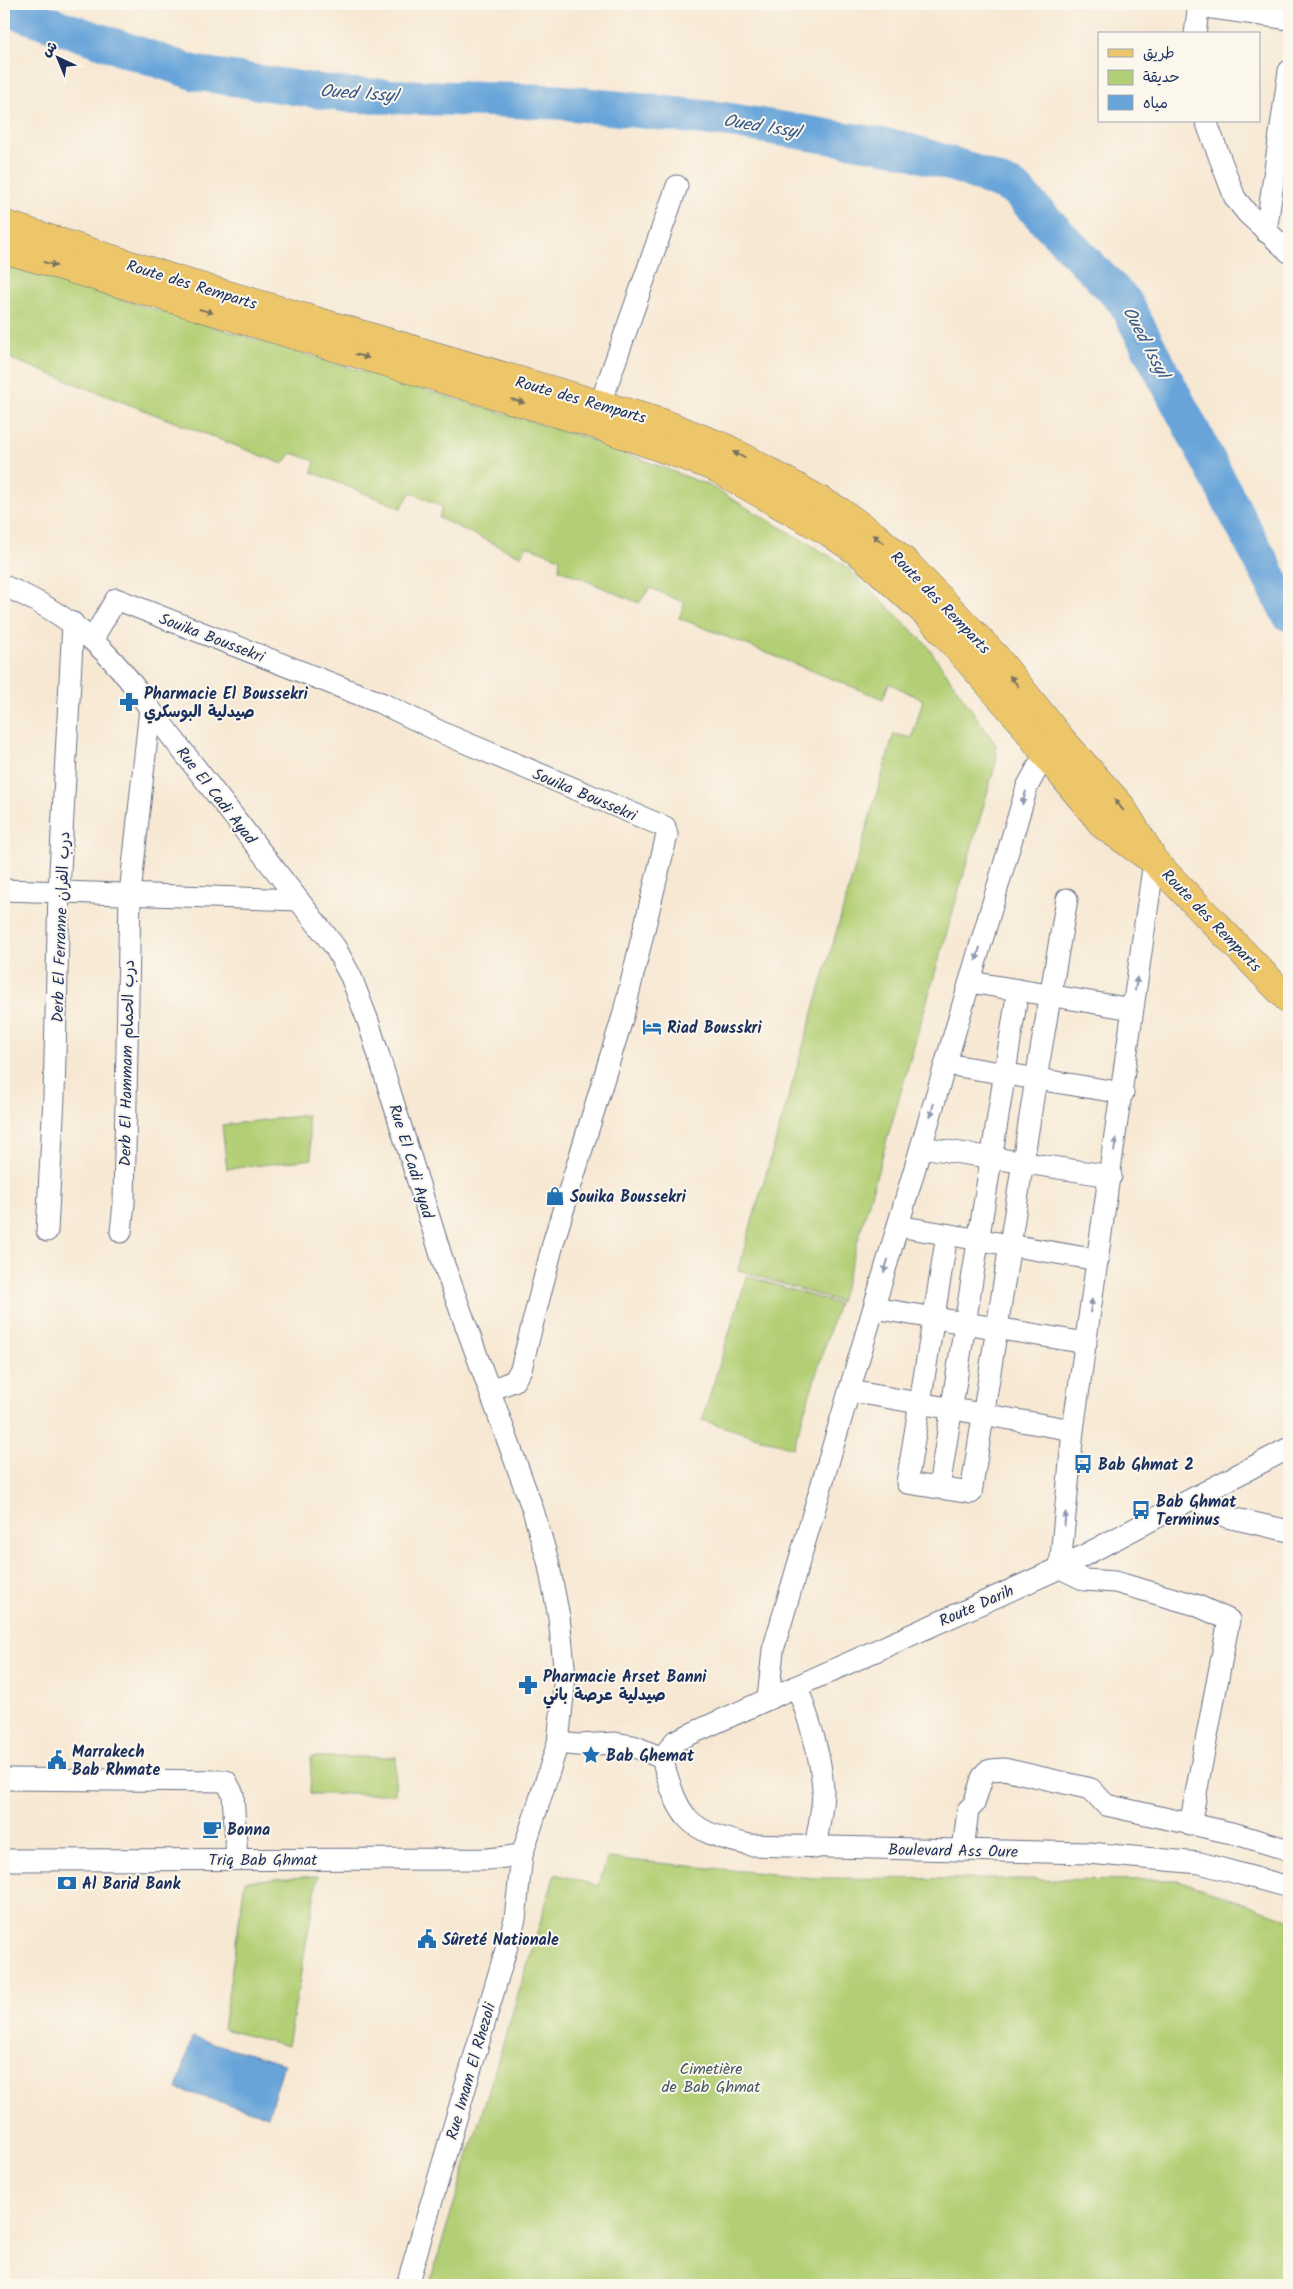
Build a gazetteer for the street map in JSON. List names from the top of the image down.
{
  "streets": {
    "main road": ["Route des Remparts"],
    "street": [
      "Souika Boussekri",
      "Rue El Cadi Ayad",
      "Derb El Ferranne درب الفران",
      "Derb El Hammam درب الحمام",
      "Route Darih",
      "Boulevard Ass Oure",
      "Triq Bab Ghmat",
      "Rue Imam El Rhezoli"
    ]
  },
  "crossings": [
    ["Souika Boussekri", "Rue El Cadi Ayad"],
    ["Rue El Cadi Ayad", "Derb El Ferranne درب الفران"],
    ["Rue El Cadi Ayad", "Derb El Hammam درب الحمام"],
    ["Rue El Cadi Ayad", "Triq Bab Ghmat"],
    ["Rue El Cadi Ayad", "Rue Imam El Rhezoli"],
    ["Route Darih", "Boulevard Ass Oure"],
    ["Triq Bab Ghmat", "Rue Imam El Rhezoli"]
  ],
  "water": ["Oued Issyl"],
  "parks": ["Cimetière de Bab Ghmat"],
  "places": {
    "pharmacy": ["Pharmacie El Boussekri صيدلية البوسكري", "Pharmacie Arset Banni صيدلية عرصة باني"],
    "hotel": ["Riad Bousskri"],
    "shop": ["Souika Boussekri"],
    "bus stop": ["Bab Ghmat 2", "Bab Ghmat Terminus"],
    "place": ["Bab Ghemat"],
    "public building": ["Marrakech Bab Rhmate", "Sûreté Nationale"],
    "cafe": ["Bonna"],
    "bank": ["Al Barid Bank"]
  },
  "legend": ["طريق", "حديقة", "مياه"],
  "north": "top left"
}
